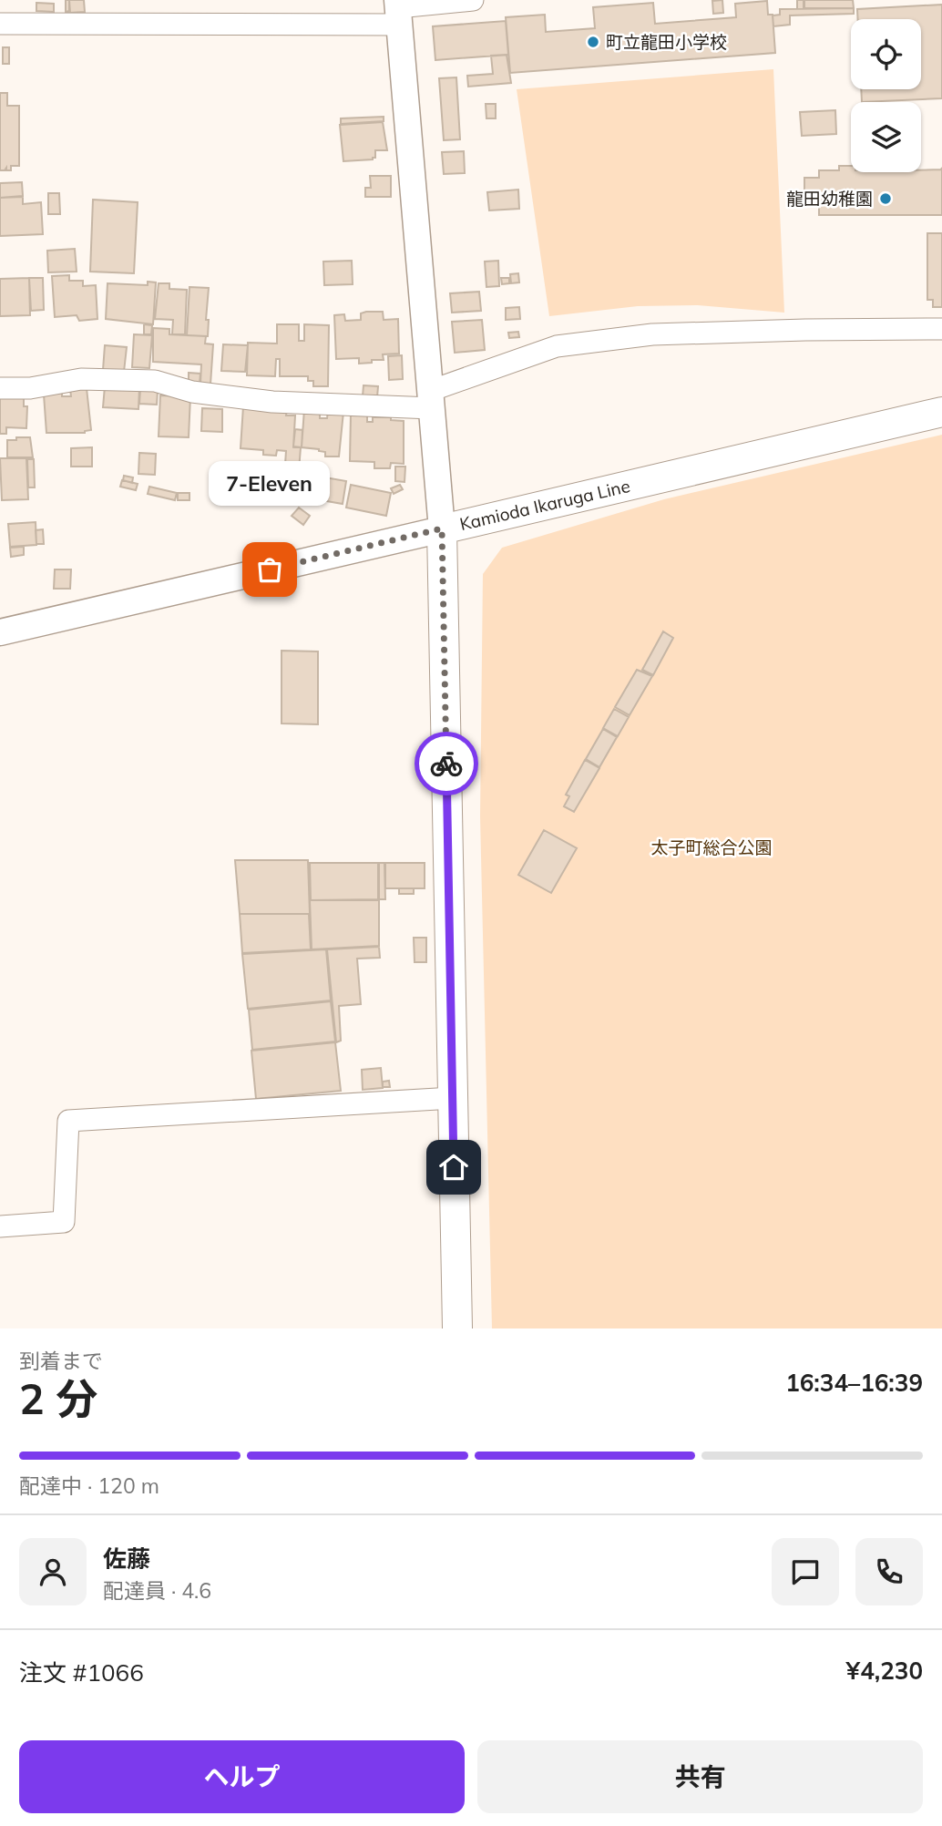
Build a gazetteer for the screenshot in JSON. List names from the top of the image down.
{
  "streets": {
    "main road": ["Kamioda Ikaruga Line"]
  },
  "parks": ["太子町総合公園"],
  "places": ["町立龍田小学校", "龍田幼稚園", "7-Eleven"],
  "page": {
    "bubble": "7-Eleven",
    "heading": ["2 分", "到着まで", "16:34–16:39"],
    "panel": [
      "佐藤",
      "配達員 · 4.6",
      "注文 #1066",
      "¥4,230"
    ],
    "bar": "配達中 · 120 m",
    "buttons": ["ヘルプ", "共有"]
  }
}
